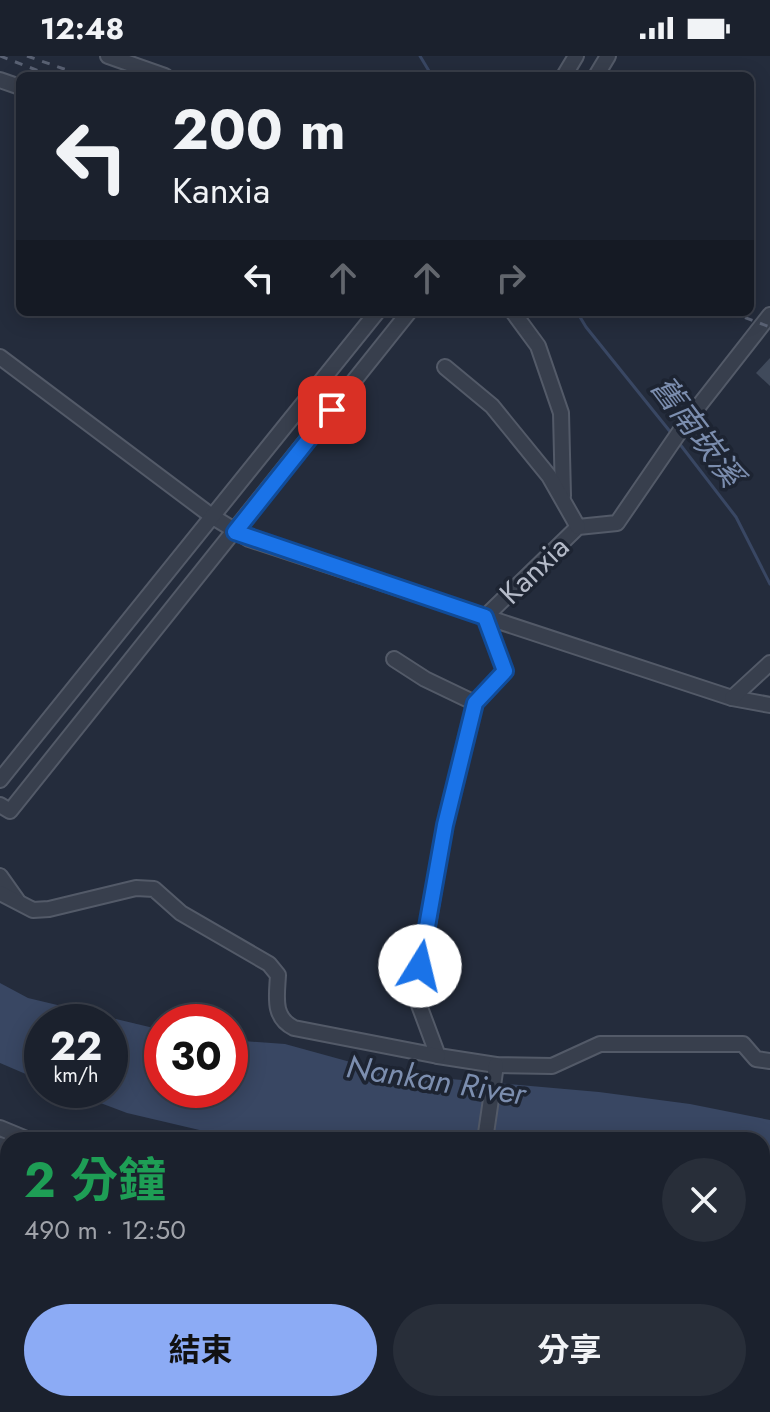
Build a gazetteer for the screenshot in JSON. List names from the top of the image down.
{
  "streets": {
    "street": ["Kanxia"]
  },
  "water": ["舊南崁溪", "Nankan River"],
  "page": {
    "status": "12:48",
    "turn": ["200 m", "Kanxia"],
    "speed": "22 km/h",
    "limit": "30",
    "heading": ["2 分鐘", "490 m · 12:50"],
    "buttons": ["結束", "分享"]
  }
}
